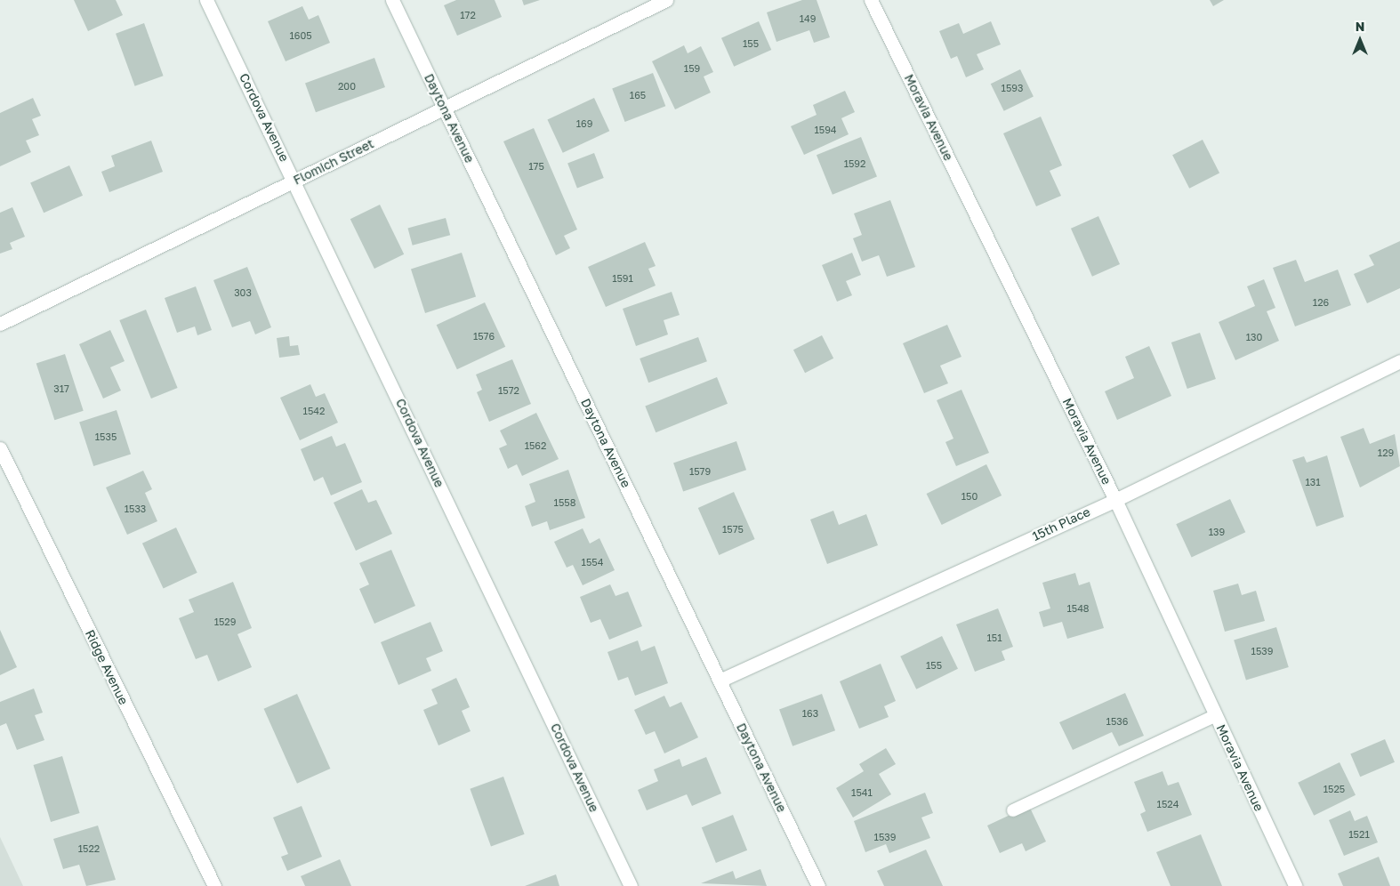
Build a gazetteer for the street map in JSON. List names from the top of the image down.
{
  "streets": {
    "street": [
      "Cordova Avenue",
      "Moravia Avenue",
      "Daytona Avenue",
      "Flomich Street",
      "15th Place",
      "Ridge Avenue"
    ]
  },
  "crossings": [
    ["Cordova Avenue", "Flomich Street"],
    ["Moravia Avenue", "15th Place"],
    ["Daytona Avenue", "Flomich Street"],
    ["Daytona Avenue", "15th Place"]
  ],
  "house_numbers": [
    "172",
    "149",
    "1605",
    "155",
    "159",
    "200",
    "1593",
    "165",
    "169",
    "1594",
    "1592",
    "175",
    "1591",
    "303",
    "126",
    "1576",
    "130",
    "317",
    "1572",
    "1542",
    "1535",
    "1562",
    "129",
    "1579",
    "131",
    "150",
    "1558",
    "1533",
    "1575",
    "139",
    "1554",
    "1548",
    "1529",
    "151",
    "1539",
    "155",
    "163",
    "1536",
    "1525",
    "1541",
    "1524",
    "1521",
    "1539",
    "1522"
  ],
  "north": "top"
}
